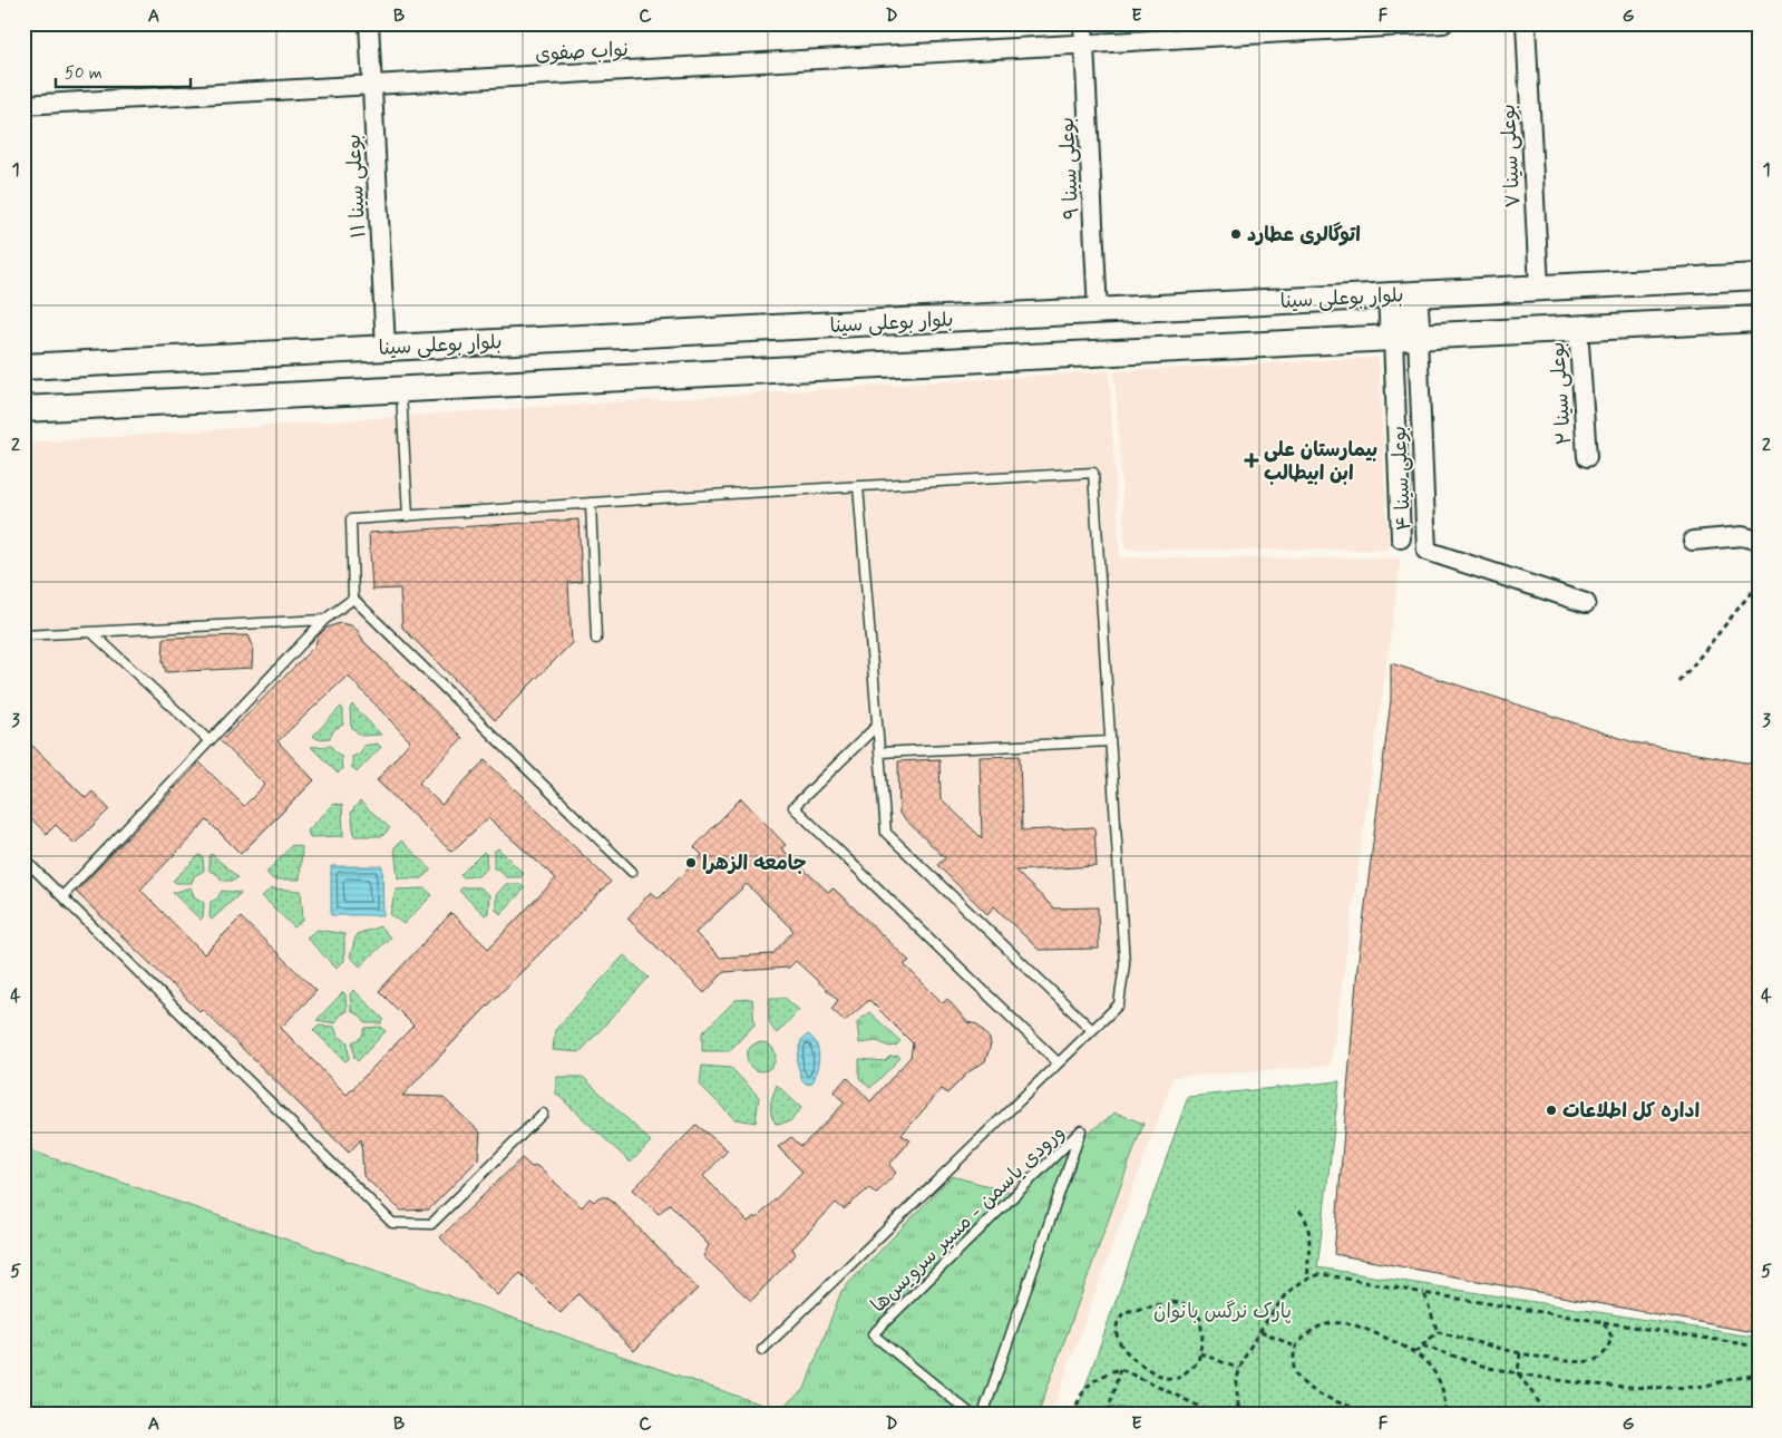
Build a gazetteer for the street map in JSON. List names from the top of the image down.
{
  "streets": {
    "main road": ["بلوار بوعلی سینا"],
    "street": [
      "نواب صفوی",
      "بوعلی سینا ۷",
      "بوعلی سینا ۹",
      "بوعلی سینا ۱۱",
      "بوعلی سینا ۲",
      "بوعلی سینا ۴"
    ],
    "lane": ["ورودی یاسمن - مسیر سرویس‌ها"]
  },
  "crossings": [
    ["نواب صفوی", "بوعلی سینا ۹"],
    ["نواب صفوی", "بوعلی سینا ۱۱"],
    ["بوعلی سینا ۷", "بلوار بوعلی سینا"],
    ["بوعلی سینا ۹", "بلوار بوعلی سینا"],
    ["بوعلی سینا ۱۱", "بلوار بوعلی سینا"]
  ],
  "parks": ["پارک نرگس بانوان"],
  "places": {
    "other": ["اتوگالری عطارد", "جامعه الزهرا", "اداره کل اطلاعات"],
    "health": ["بیمارستان علی ابن ابیطالب"]
  },
  "scale_bar": "50 m",
  "grid": {
    "columns": [
      "A",
      "B",
      "C",
      "D",
      "E",
      "F",
      "G"
    ],
    "rows": [
      "1",
      "2",
      "3",
      "4",
      "5"
    ]
  }
}
